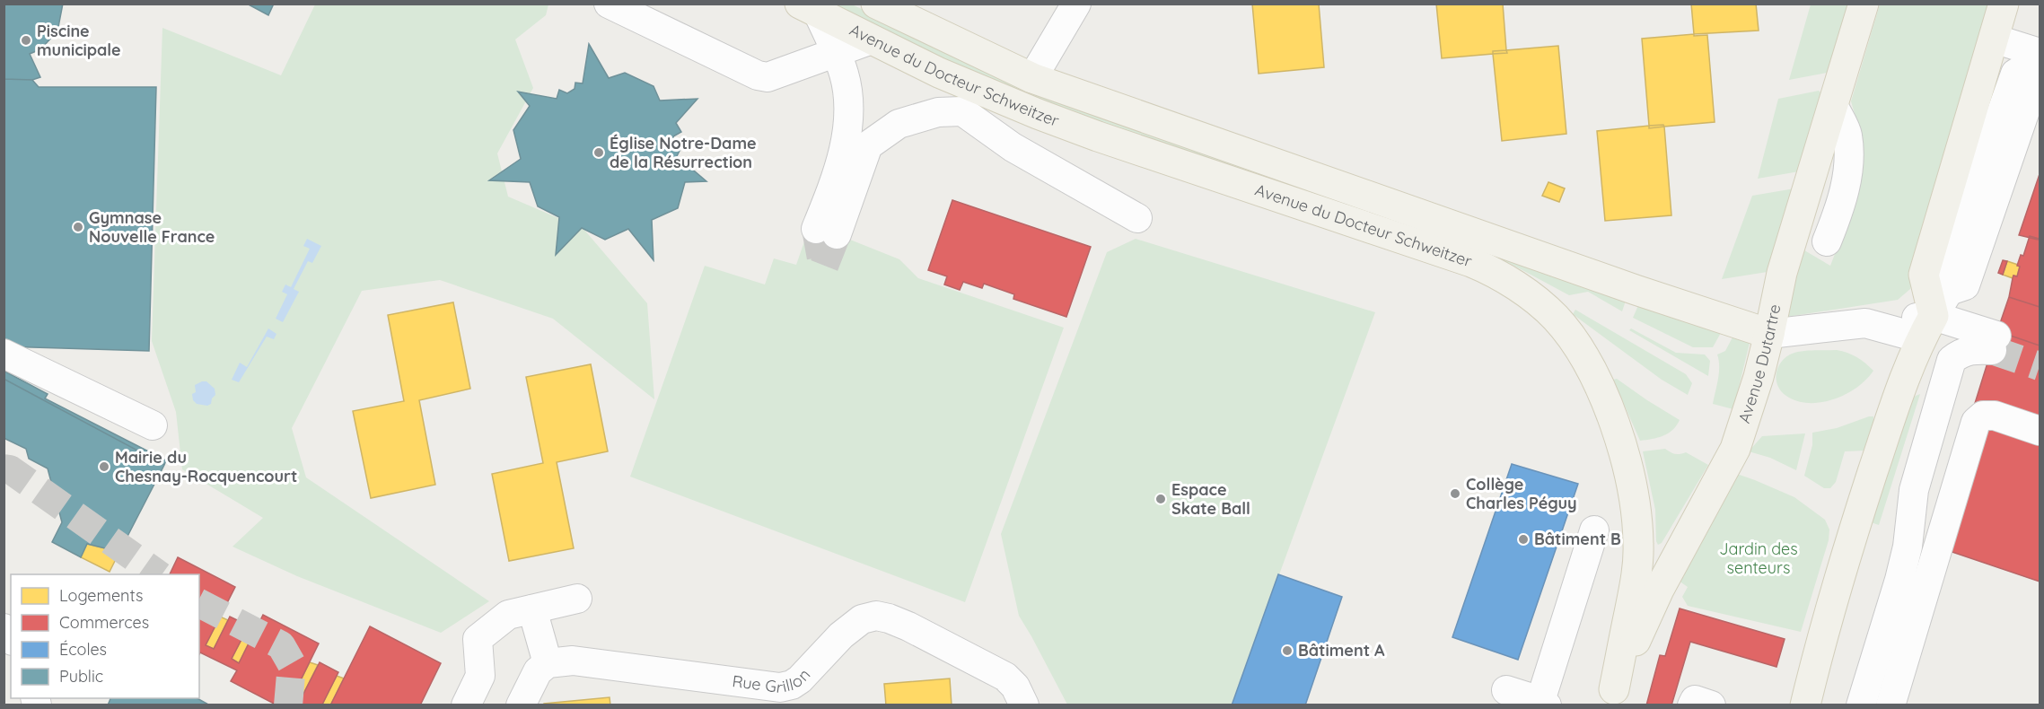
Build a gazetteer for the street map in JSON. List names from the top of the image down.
{
  "streets": {
    "main road": ["Avenue du Docteur Schweitzer", "Avenue Dutartre"],
    "street": ["Rue Grillon"]
  },
  "crossings": [
    ["Avenue du Docteur Schweitzer", "Avenue Dutartre"]
  ],
  "parks": ["Jardin des senteurs"],
  "places": [
    "Piscine municipale",
    "Église Notre-Dame de la Résurrection",
    "Gymnase Nouvelle France",
    "Mairie du Chesnay-Rocquencourt",
    "Collège Charles Péguy",
    "Espace Skate Ball",
    "Bâtiment B",
    "Bâtiment A"
  ],
  "legend": [
    "Logements",
    "Commerces",
    "Écoles",
    "Public"
  ]
}
